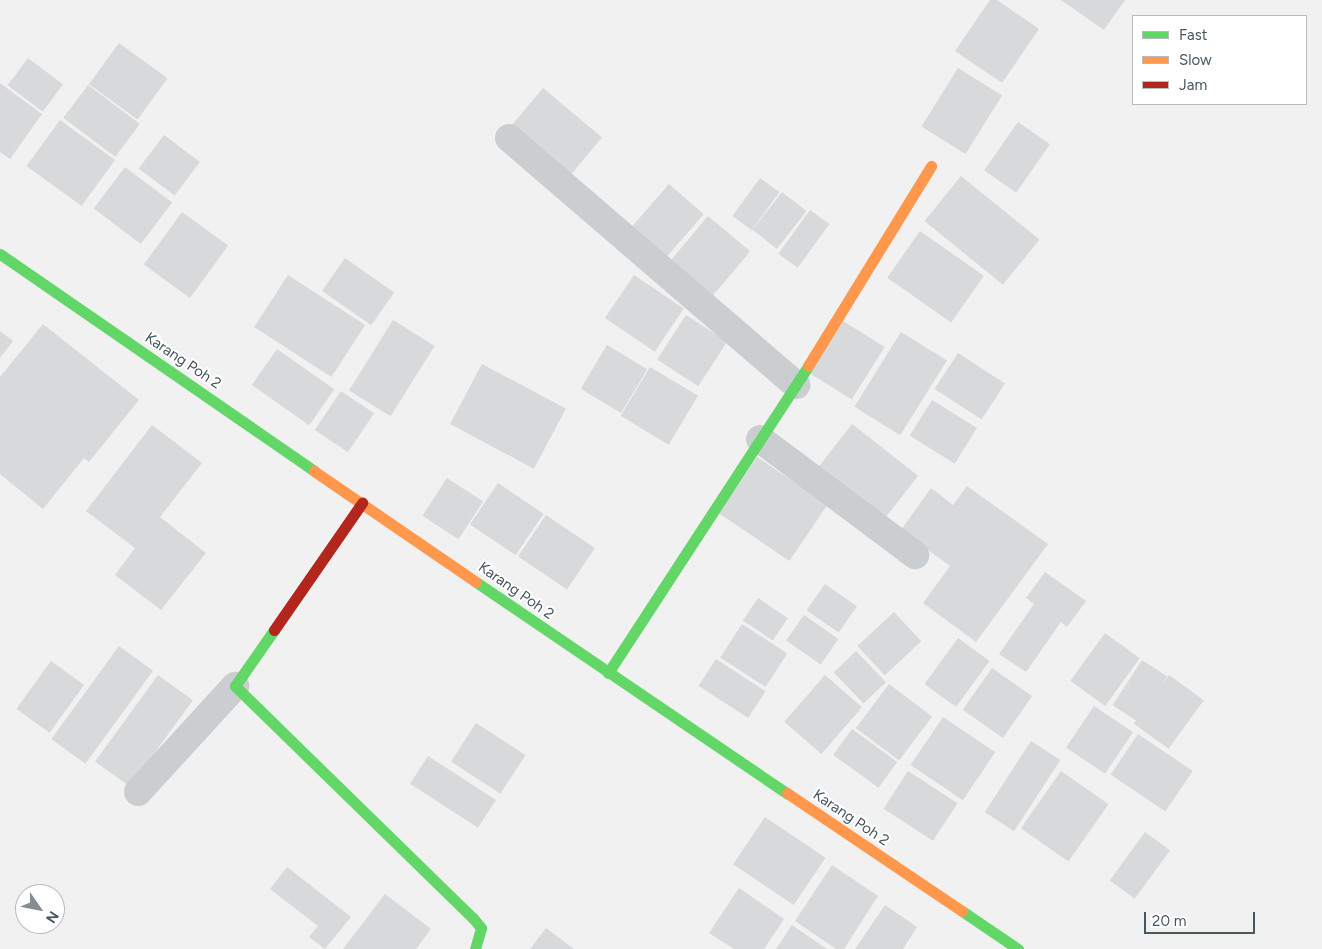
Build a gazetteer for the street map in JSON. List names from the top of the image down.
{
  "streets": {
    "street": ["Karang Poh 2"]
  },
  "legend": ["Fast", "Slow", "Jam"],
  "scale_bar": "20 m",
  "north": "bottom right"
}
